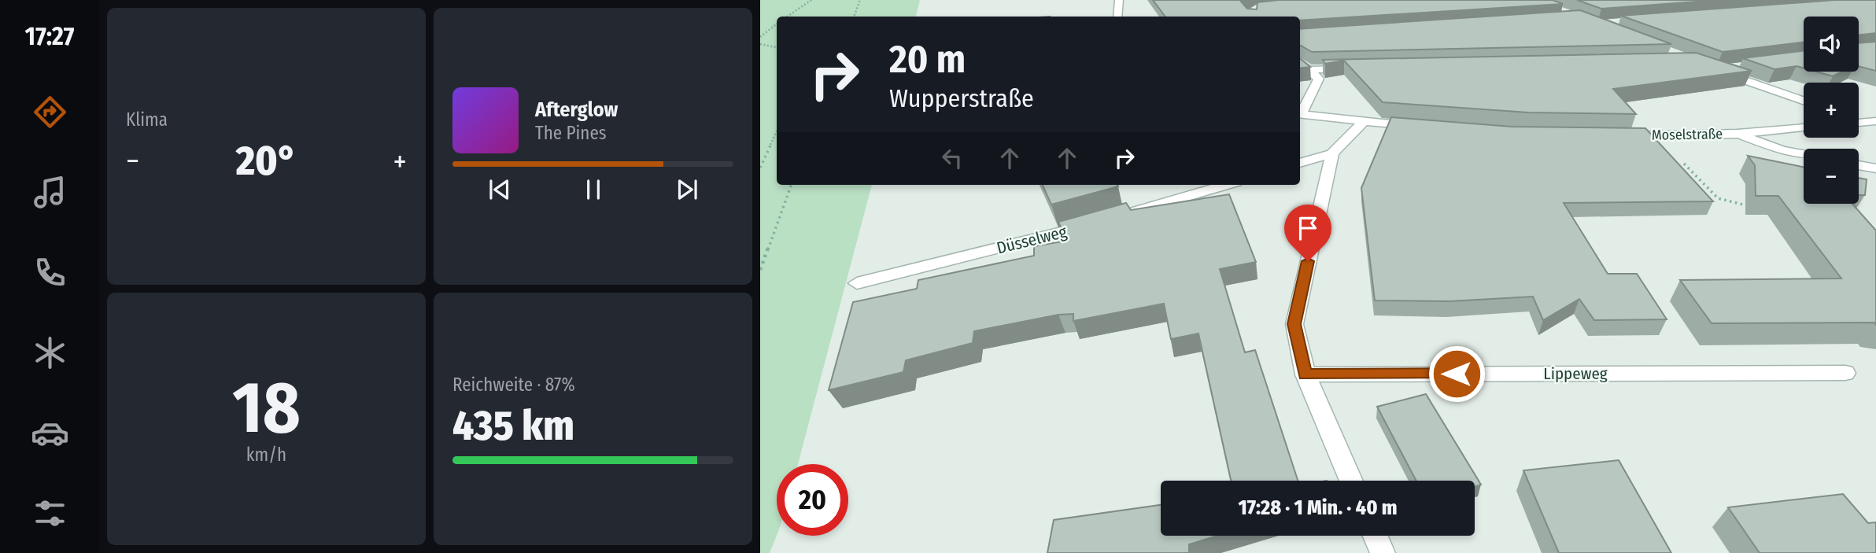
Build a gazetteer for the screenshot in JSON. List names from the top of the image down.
{
  "streets": {
    "street": ["Moselstraße", "Düsselweg", "Lippeweg"]
  },
  "page": {
    "tabs": "17:27",
    "tile": [
      "Klima",
      ["18", "km/h"],
      ["Reichweite · 87%", "435 km"]
    ],
    "map_buttons": ["+", "−"],
    "turn": ["20 m", "Wupperstraße"],
    "song": ["Afterglow", "The Pines"],
    "heat": ["−", "20°", "+"],
    "limit": "20",
    "trip": "17:28 · 1 Min. · 40 m"
  }
}
